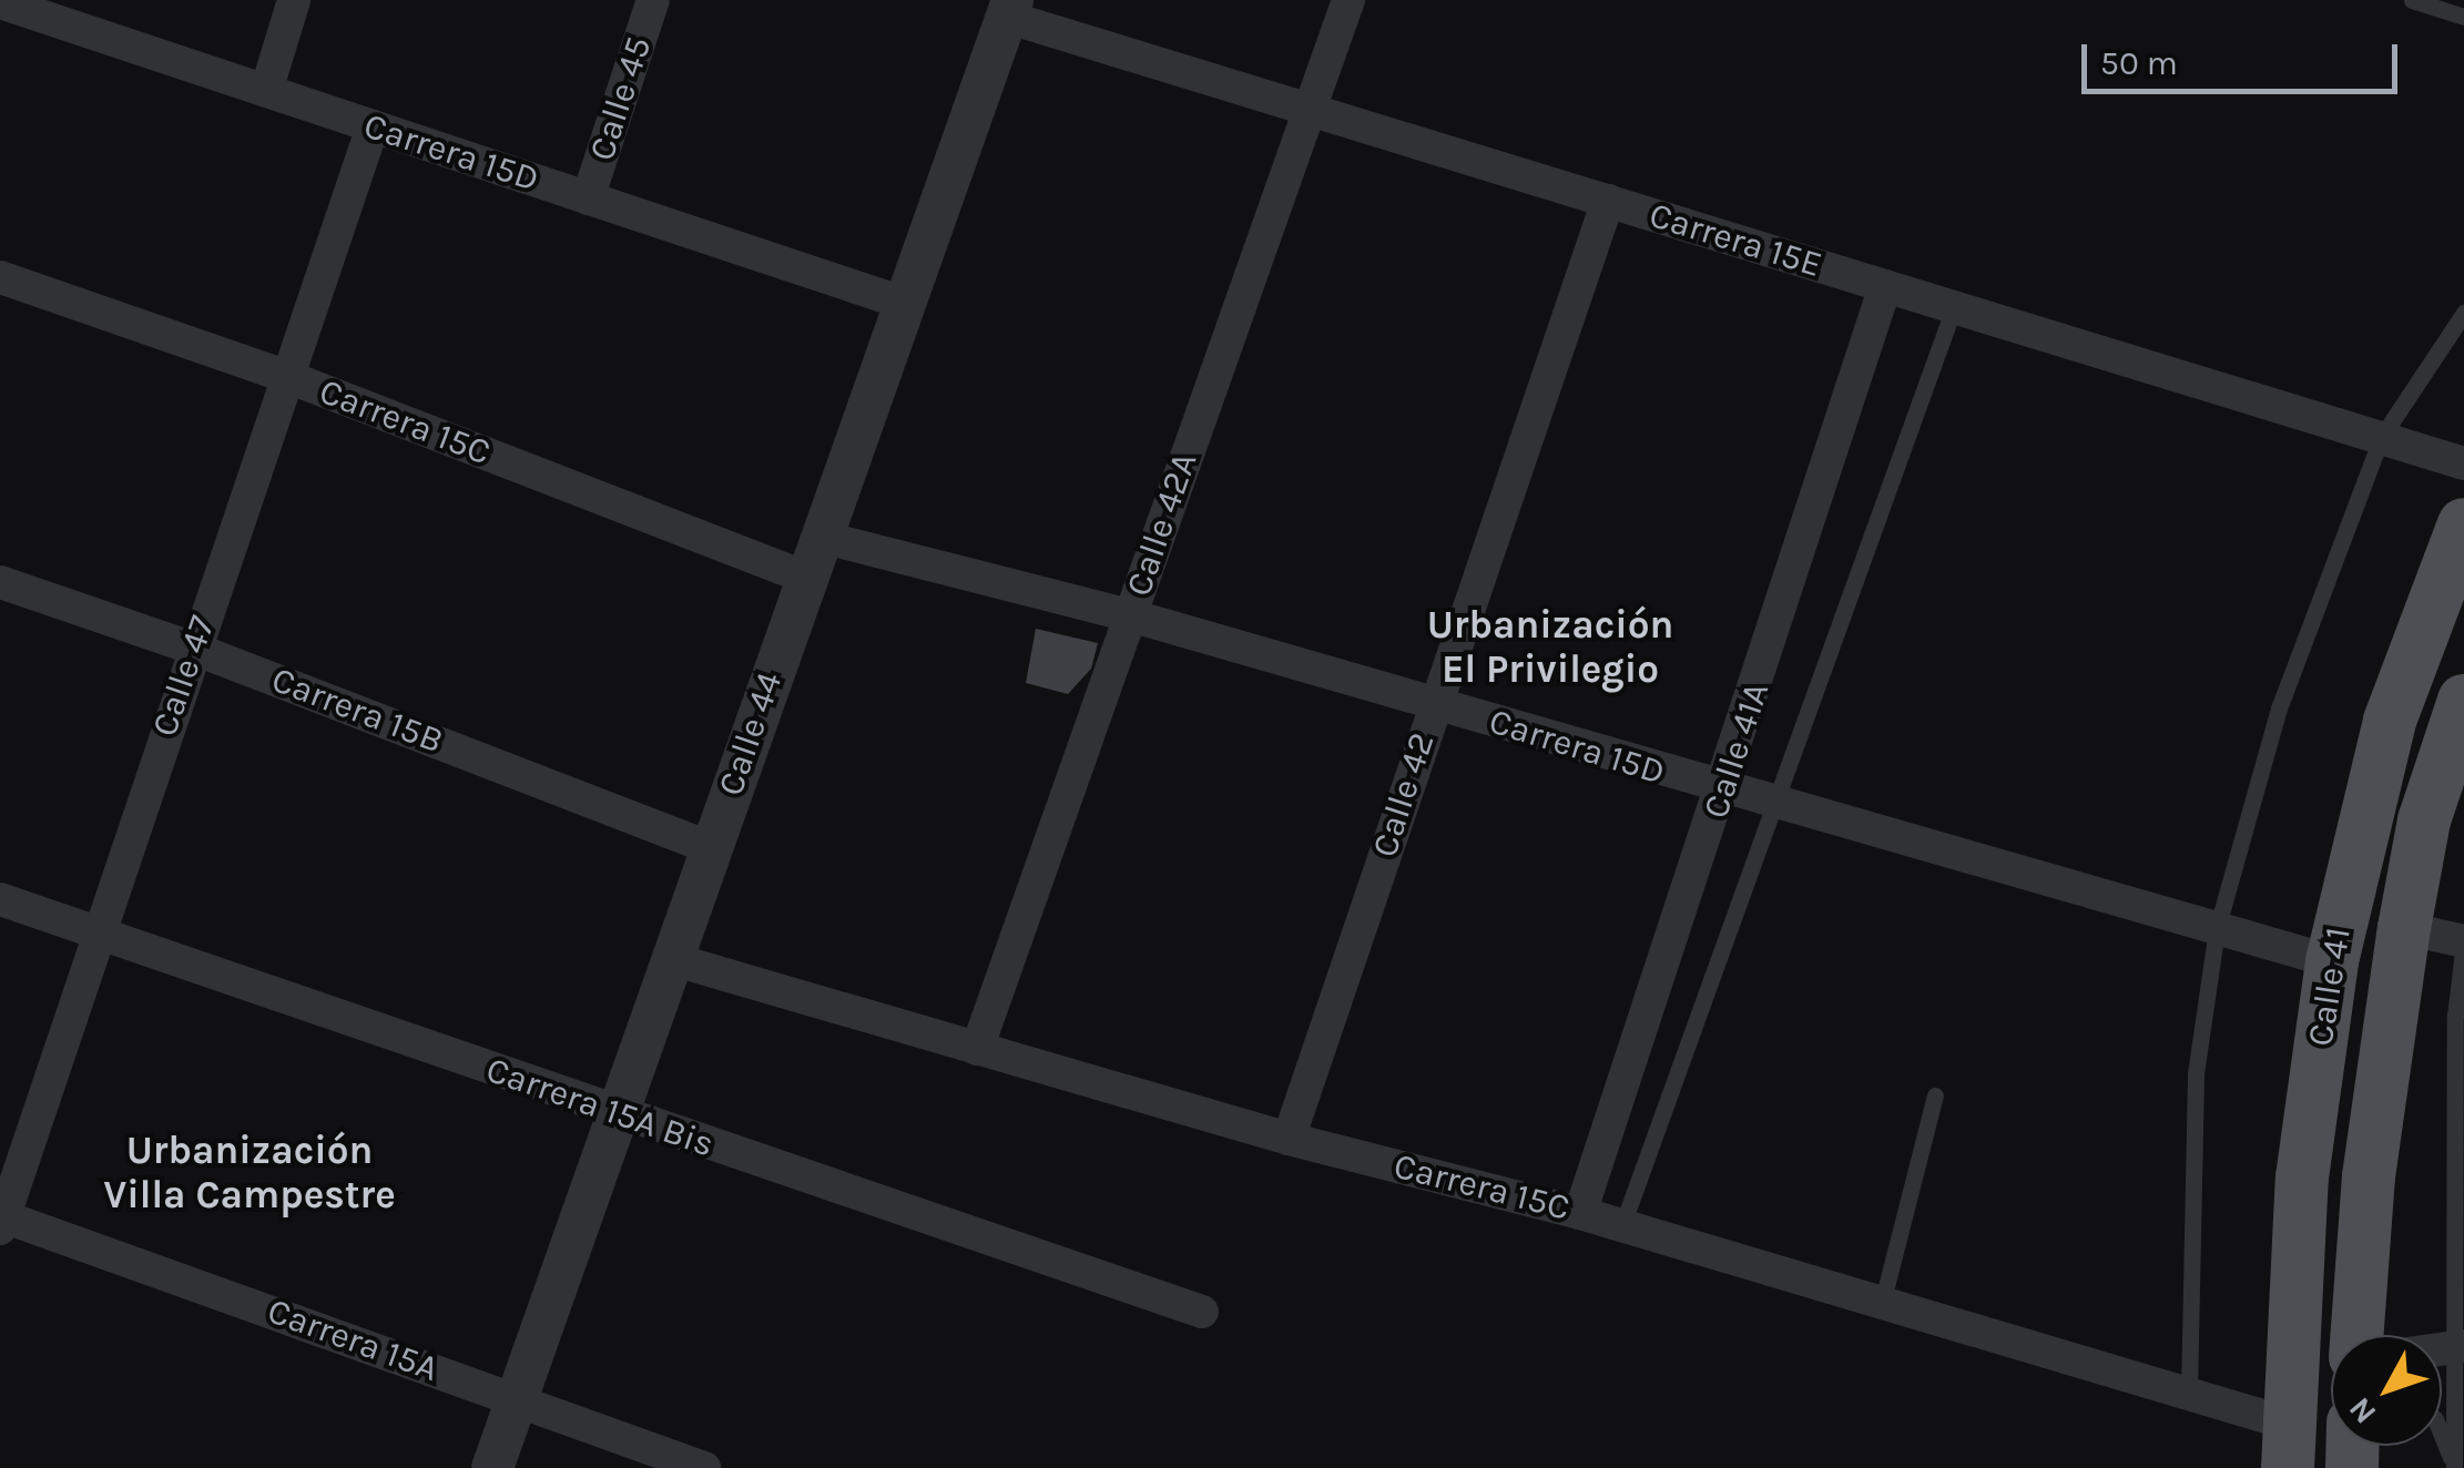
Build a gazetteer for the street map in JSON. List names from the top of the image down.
{
  "streets": {
    "main road": ["Calle 41"],
    "street": [
      "Calle 45",
      "Carrera 15D",
      "Carrera 15E",
      "Carrera 15C",
      "Calle 42A",
      "Calle 47",
      "Carrera 15B",
      "Calle 44",
      "Calle 41A",
      "Calle 42",
      "Carrera 15A Bis",
      "Carrera 15A"
    ]
  },
  "crossings": [
    ["Calle 45", "Carrera 15D"],
    ["Carrera 15D", "Calle 42A"],
    ["Carrera 15D", "Calle 47"],
    ["Carrera 15D", "Calle 44"],
    ["Carrera 15D", "Calle 41A"],
    ["Carrera 15D", "Calle 42"],
    ["Carrera 15D", "Calle 41"],
    ["Carrera 15E", "Calle 42A"],
    ["Carrera 15E", "Calle 44"],
    ["Carrera 15E", "Calle 41A"],
    ["Carrera 15E", "Calle 42"],
    ["Carrera 15C", "Calle 42A"],
    ["Carrera 15C", "Calle 47"],
    ["Carrera 15C", "Calle 44"],
    ["Carrera 15C", "Calle 41A"],
    ["Carrera 15C", "Calle 42"],
    ["Carrera 15C", "Calle 41"],
    ["Calle 47", "Carrera 15B"],
    ["Calle 47", "Carrera 15A Bis"],
    ["Calle 47", "Carrera 15A"],
    ["Carrera 15B", "Calle 44"],
    ["Calle 44", "Carrera 15A Bis"],
    ["Calle 44", "Carrera 15A"]
  ],
  "districts": ["Urbanización El Privilegio", "Urbanización Villa Campestre"],
  "scale_bar": "50 m",
  "north": "bottom left"
}
